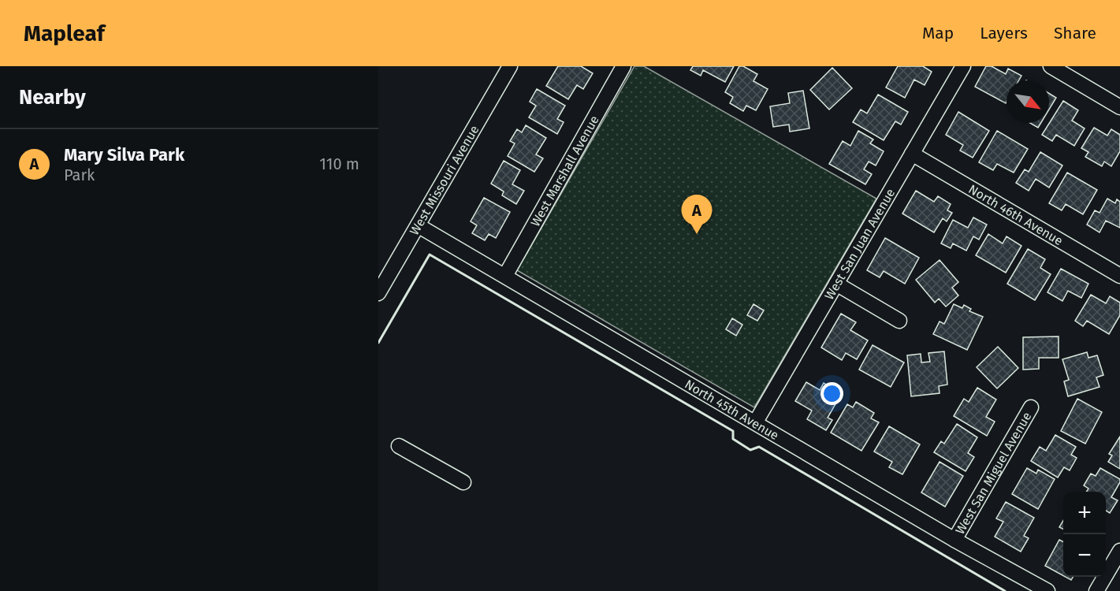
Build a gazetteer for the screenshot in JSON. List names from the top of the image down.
{
  "streets": {
    "street": [
      "West Marshall Avenue",
      "West Missouri Avenue",
      "North 46th Avenue",
      "West San Juan Avenue",
      "North 45th Avenue",
      "West San Miguel Avenue"
    ]
  },
  "crossings": [
    ["West Marshall Avenue", "North 45th Avenue"],
    ["West Missouri Avenue", "North 45th Avenue"],
    ["North 46th Avenue", "West San Juan Avenue"],
    ["West San Juan Avenue", "North 45th Avenue"],
    ["North 45th Avenue", "West San Miguel Avenue"]
  ],
  "north": "bottom right",
  "page": {
    "header": "Mapleaf",
    "nav": ["Map", "Layers", "Share"],
    "heading": "Nearby",
    "list": [
      {
        "mark": "A",
        "name": "Mary Silva Park",
        "note": "Park",
        "value": "110 m"
      }
    ],
    "pins": "A",
    "map_buttons": ["+", "−"]
  }
}
